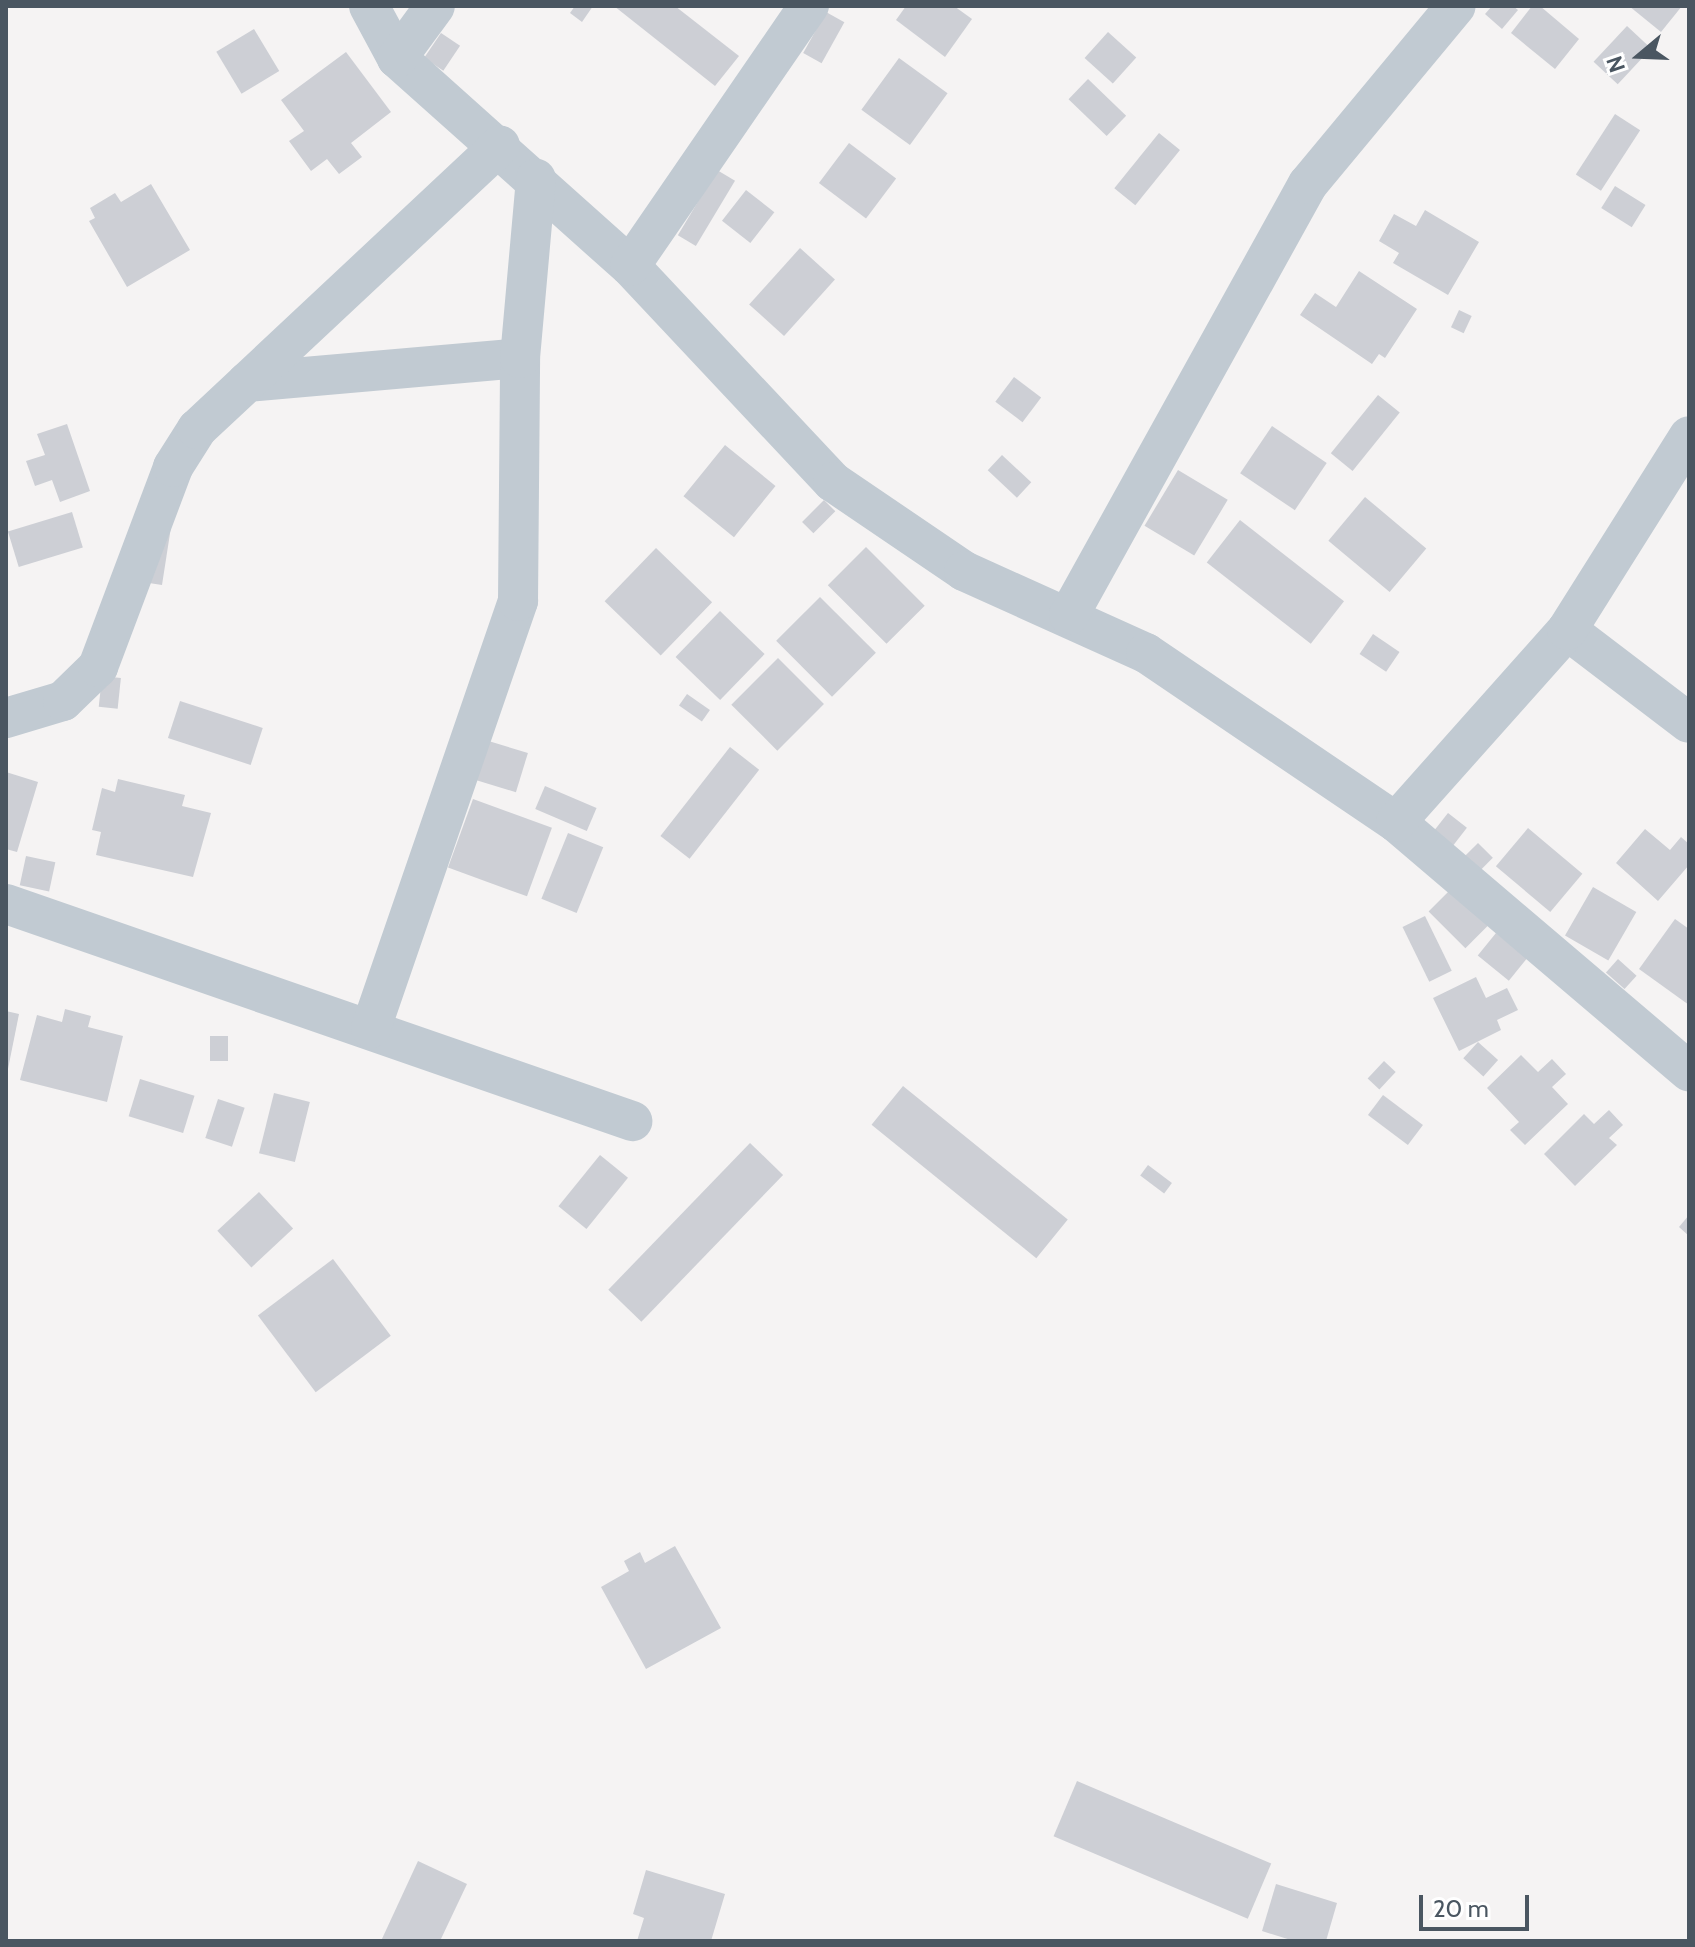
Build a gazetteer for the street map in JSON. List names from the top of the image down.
{
  "scale_bar": "20 m",
  "north": "left"
}
